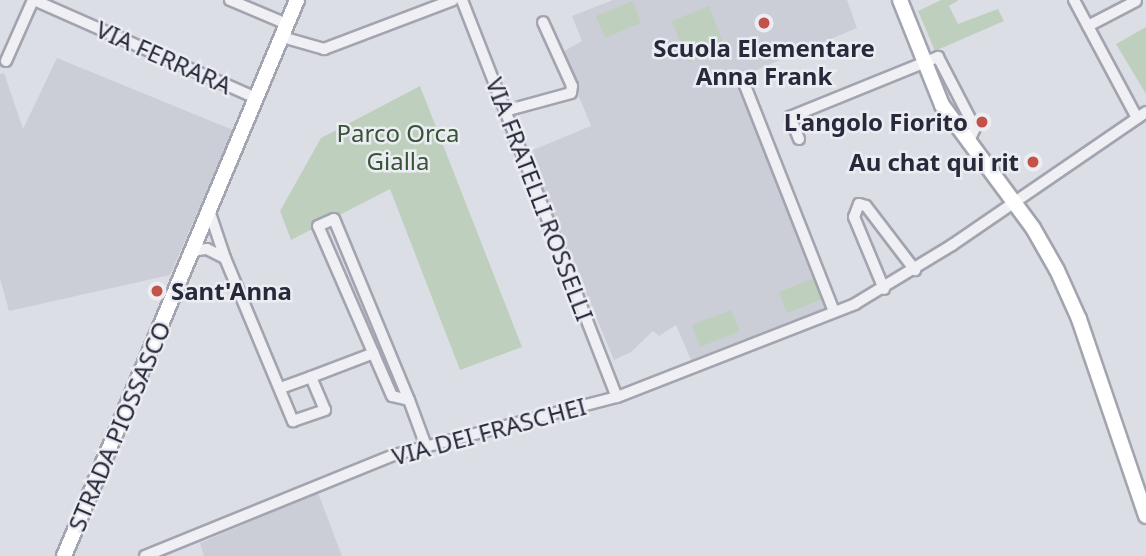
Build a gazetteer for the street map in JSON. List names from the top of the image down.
{
  "streets": {
    "street": [
      "VIA FERRARA",
      "VIA FRATELLI ROSSELLI",
      "STRADA PIOSSASCO",
      "VIA DEI FRASCHEI"
    ]
  },
  "crossings": [
    ["VIA FERRARA", "STRADA PIOSSASCO"],
    ["VIA FRATELLI ROSSELLI", "VIA DEI FRASCHEI"]
  ],
  "parks": ["Parco Orca Gialla"],
  "places": [
    "Scuola Elementare Anna Frank",
    "L'angolo Fiorito",
    "Au chat qui rit",
    "Sant'Anna"
  ]
}
